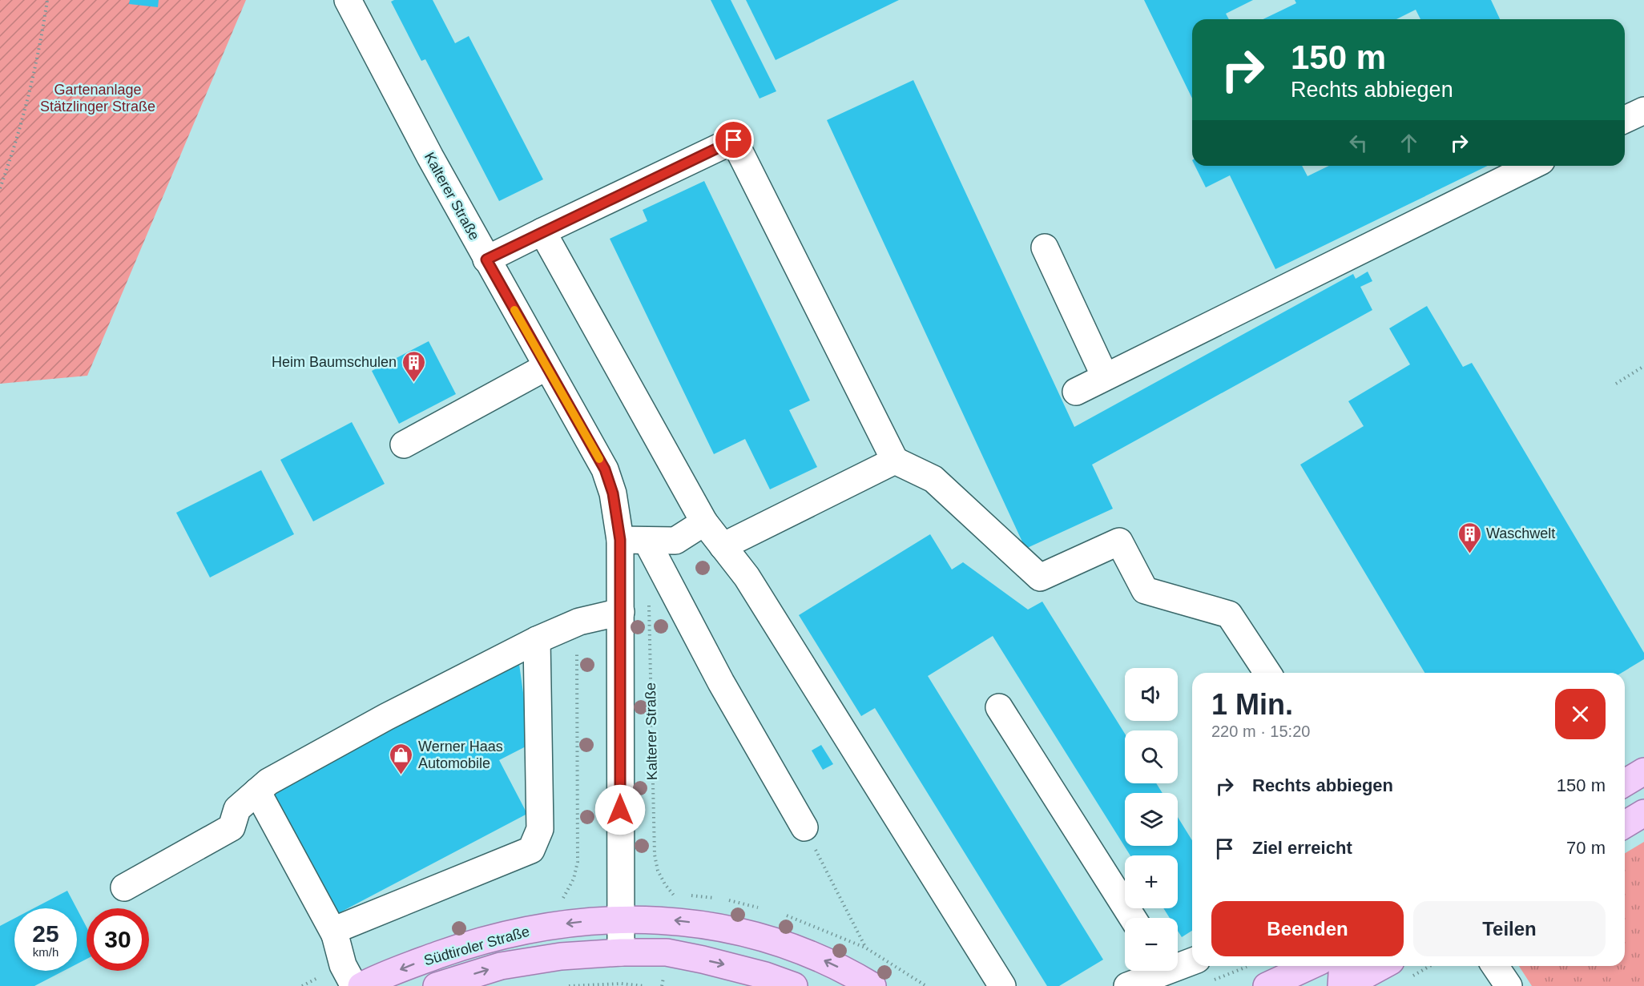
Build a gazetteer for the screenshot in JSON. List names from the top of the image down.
{
  "streets": {
    "main road": ["Südtiroler Straße"],
    "street": ["Kalterer Straße"]
  },
  "crossings": [
    ["Kalterer Straße", "Südtiroler Straße"]
  ],
  "parks": ["Gartenanlage Stätzlinger Straße"],
  "places": {
    "building": ["Heim Baumschulen", "Waschwelt"],
    "shop": ["Werner Haas Automobile"]
  },
  "page": {
    "turn": ["150 m", "Rechts abbiegen"],
    "map_buttons": ["+", "−"],
    "heading": ["1 Min.", "220 m · 15:20"],
    "list": [
      {
        "name": "Rechts abbiegen",
        "value": "150 m"
      },
      {
        "name": "Ziel erreicht",
        "value": "70 m"
      }
    ],
    "buttons": ["Beenden", "Teilen"],
    "speed": "25 km/h",
    "limit": "30"
  }
}
